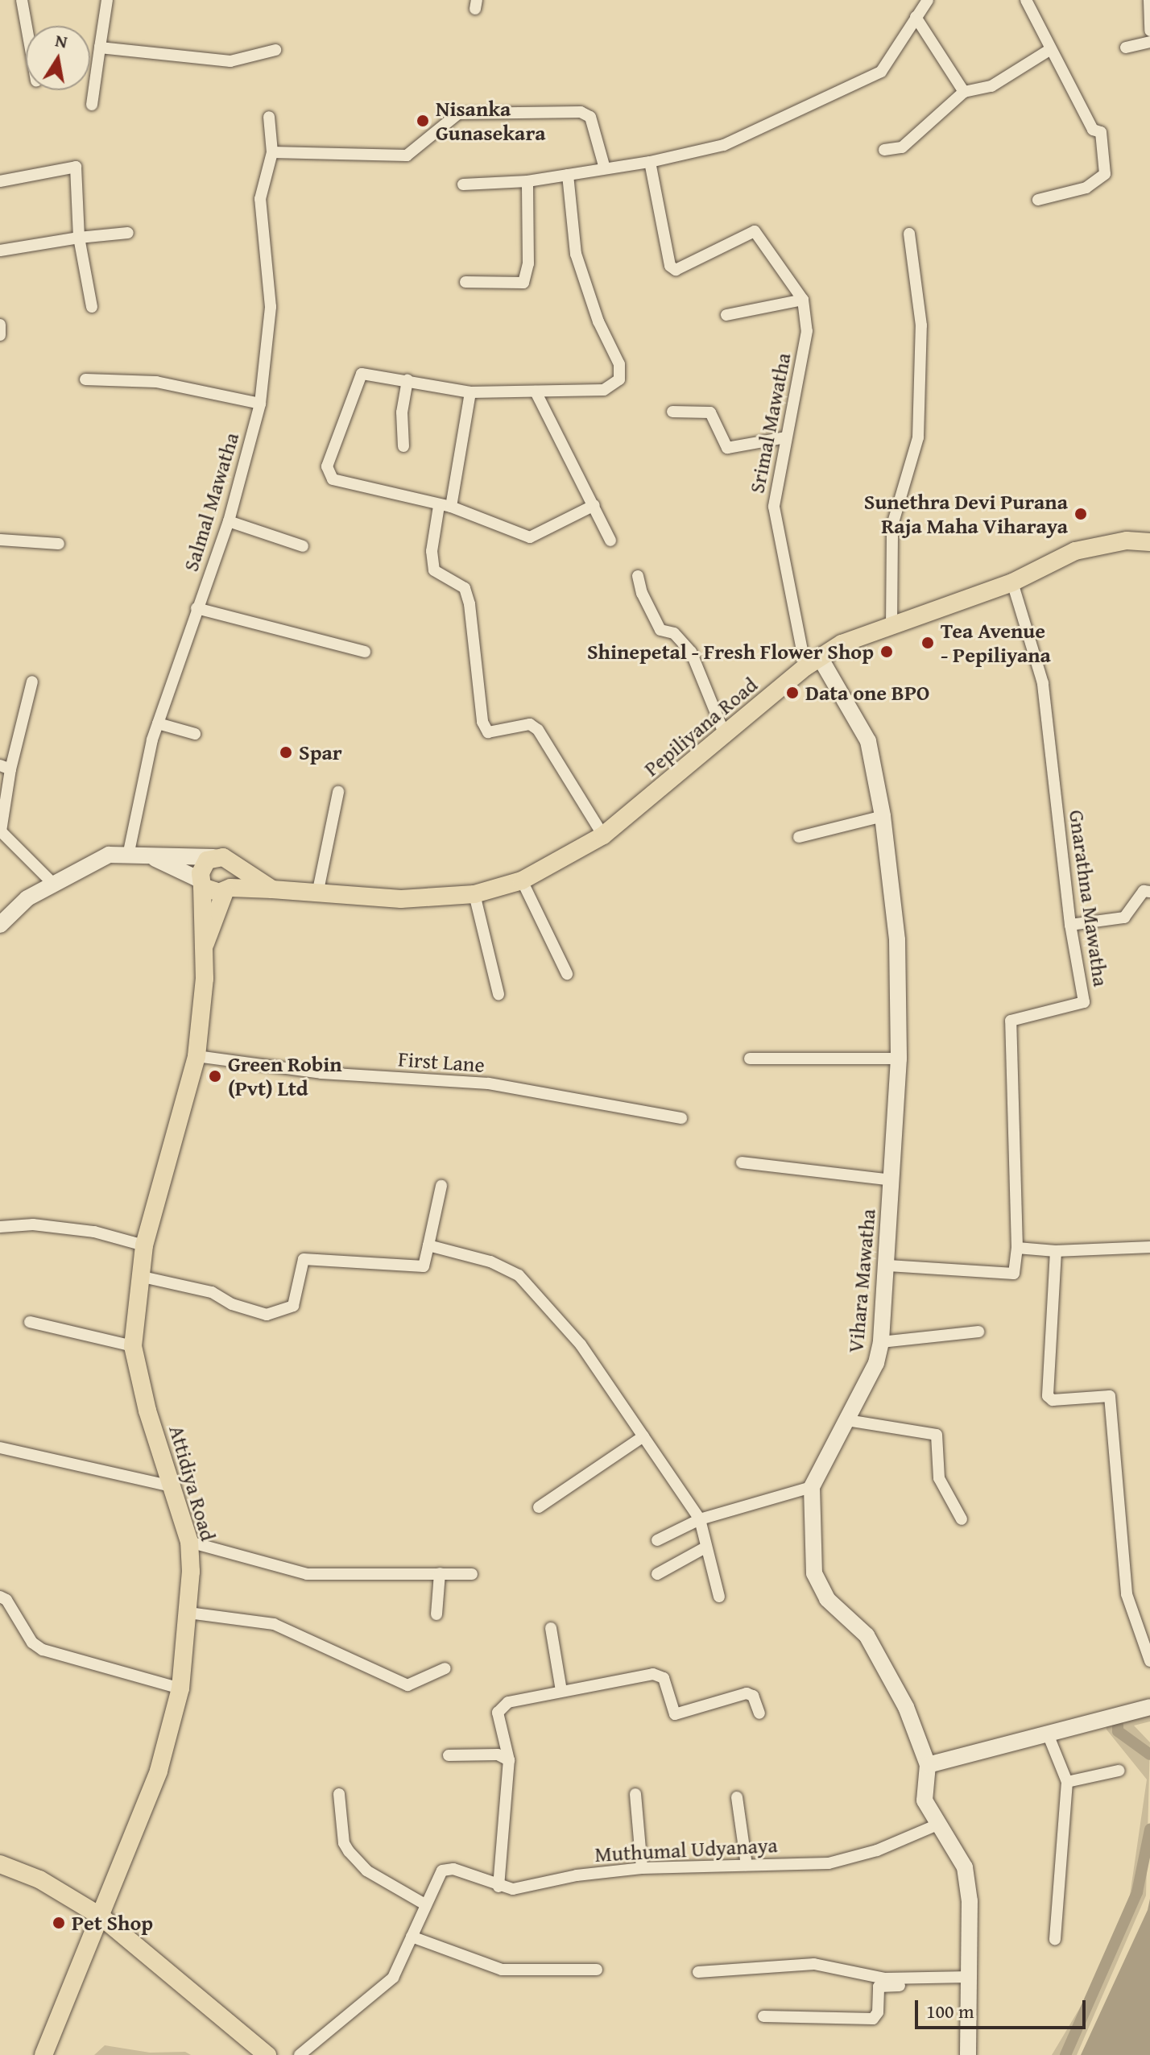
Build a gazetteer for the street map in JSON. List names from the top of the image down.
{
  "streets": {
    "main road": ["Pepiliyana Road", "Attidiya Road"],
    "street": [
      "Srimal Mawatha",
      "Salmal Mawatha",
      "Gnarathna Mawatha",
      "First Lane",
      "Vihara Mawatha",
      "Muthumal Udyanaya"
    ]
  },
  "crossings": [
    ["Srimal Mawatha", "Pepiliyana Road"],
    ["Srimal Mawatha", "Vihara Mawatha"],
    ["Pepiliyana Road", "Gnarathna Mawatha"],
    ["Pepiliyana Road", "Vihara Mawatha"],
    ["Gnarathna Mawatha", "Vihara Mawatha"],
    ["First Lane", "Attidiya Road"],
    ["Vihara Mawatha", "Muthumal Udyanaya"]
  ],
  "places": [
    "Nisanka Gunasekara",
    "Sunethra Devi Purana Raja Maha Viharaya",
    "Tea Avenue - Pepiliyana",
    "Shinepetal - Fresh Flower Shop",
    "Data one BPO",
    "Spar",
    "Green Robin (Pvt) Ltd",
    "Pet Shop"
  ],
  "scale_bar": "100 m",
  "north": "top"
}
